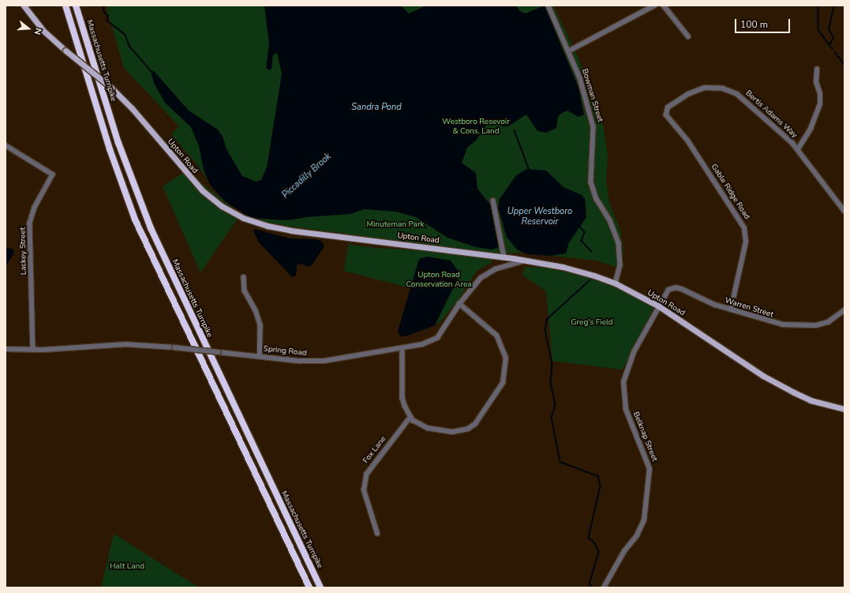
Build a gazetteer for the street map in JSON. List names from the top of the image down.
{
  "streets": {
    "highway": ["Massachusetts Turnpike"],
    "main road": ["Upton Road"],
    "street": [
      "Bowman Street",
      "Bertis Adams Way",
      "Gable Ridge Road",
      "Lackey Street",
      "Warren Street",
      "Spring Road",
      "Belknap Street",
      "Fox Lane"
    ]
  },
  "crossings": [
    ["Bowman Street", "Upton Road"],
    ["Bertis Adams Way", "Gable Ridge Road"],
    ["Upton Road", "Warren Street"],
    ["Upton Road", "Spring Road"],
    ["Upton Road", "Belknap Street"],
    ["Gable Ridge Road", "Warren Street"],
    ["Lackey Street", "Spring Road"],
    ["Warren Street", "Belknap Street"]
  ],
  "water": ["Sandra Pond", "Piccadilly Brook", "Upper Westboro Reservoir"],
  "parks": [
    "Westboro Resevoir & Cons. Land",
    "Minuteman Park",
    "Upton Road Conservation Area",
    "Greg's Field",
    "Halt Land"
  ],
  "scale_bar": "100 m",
  "north": "right"
}
